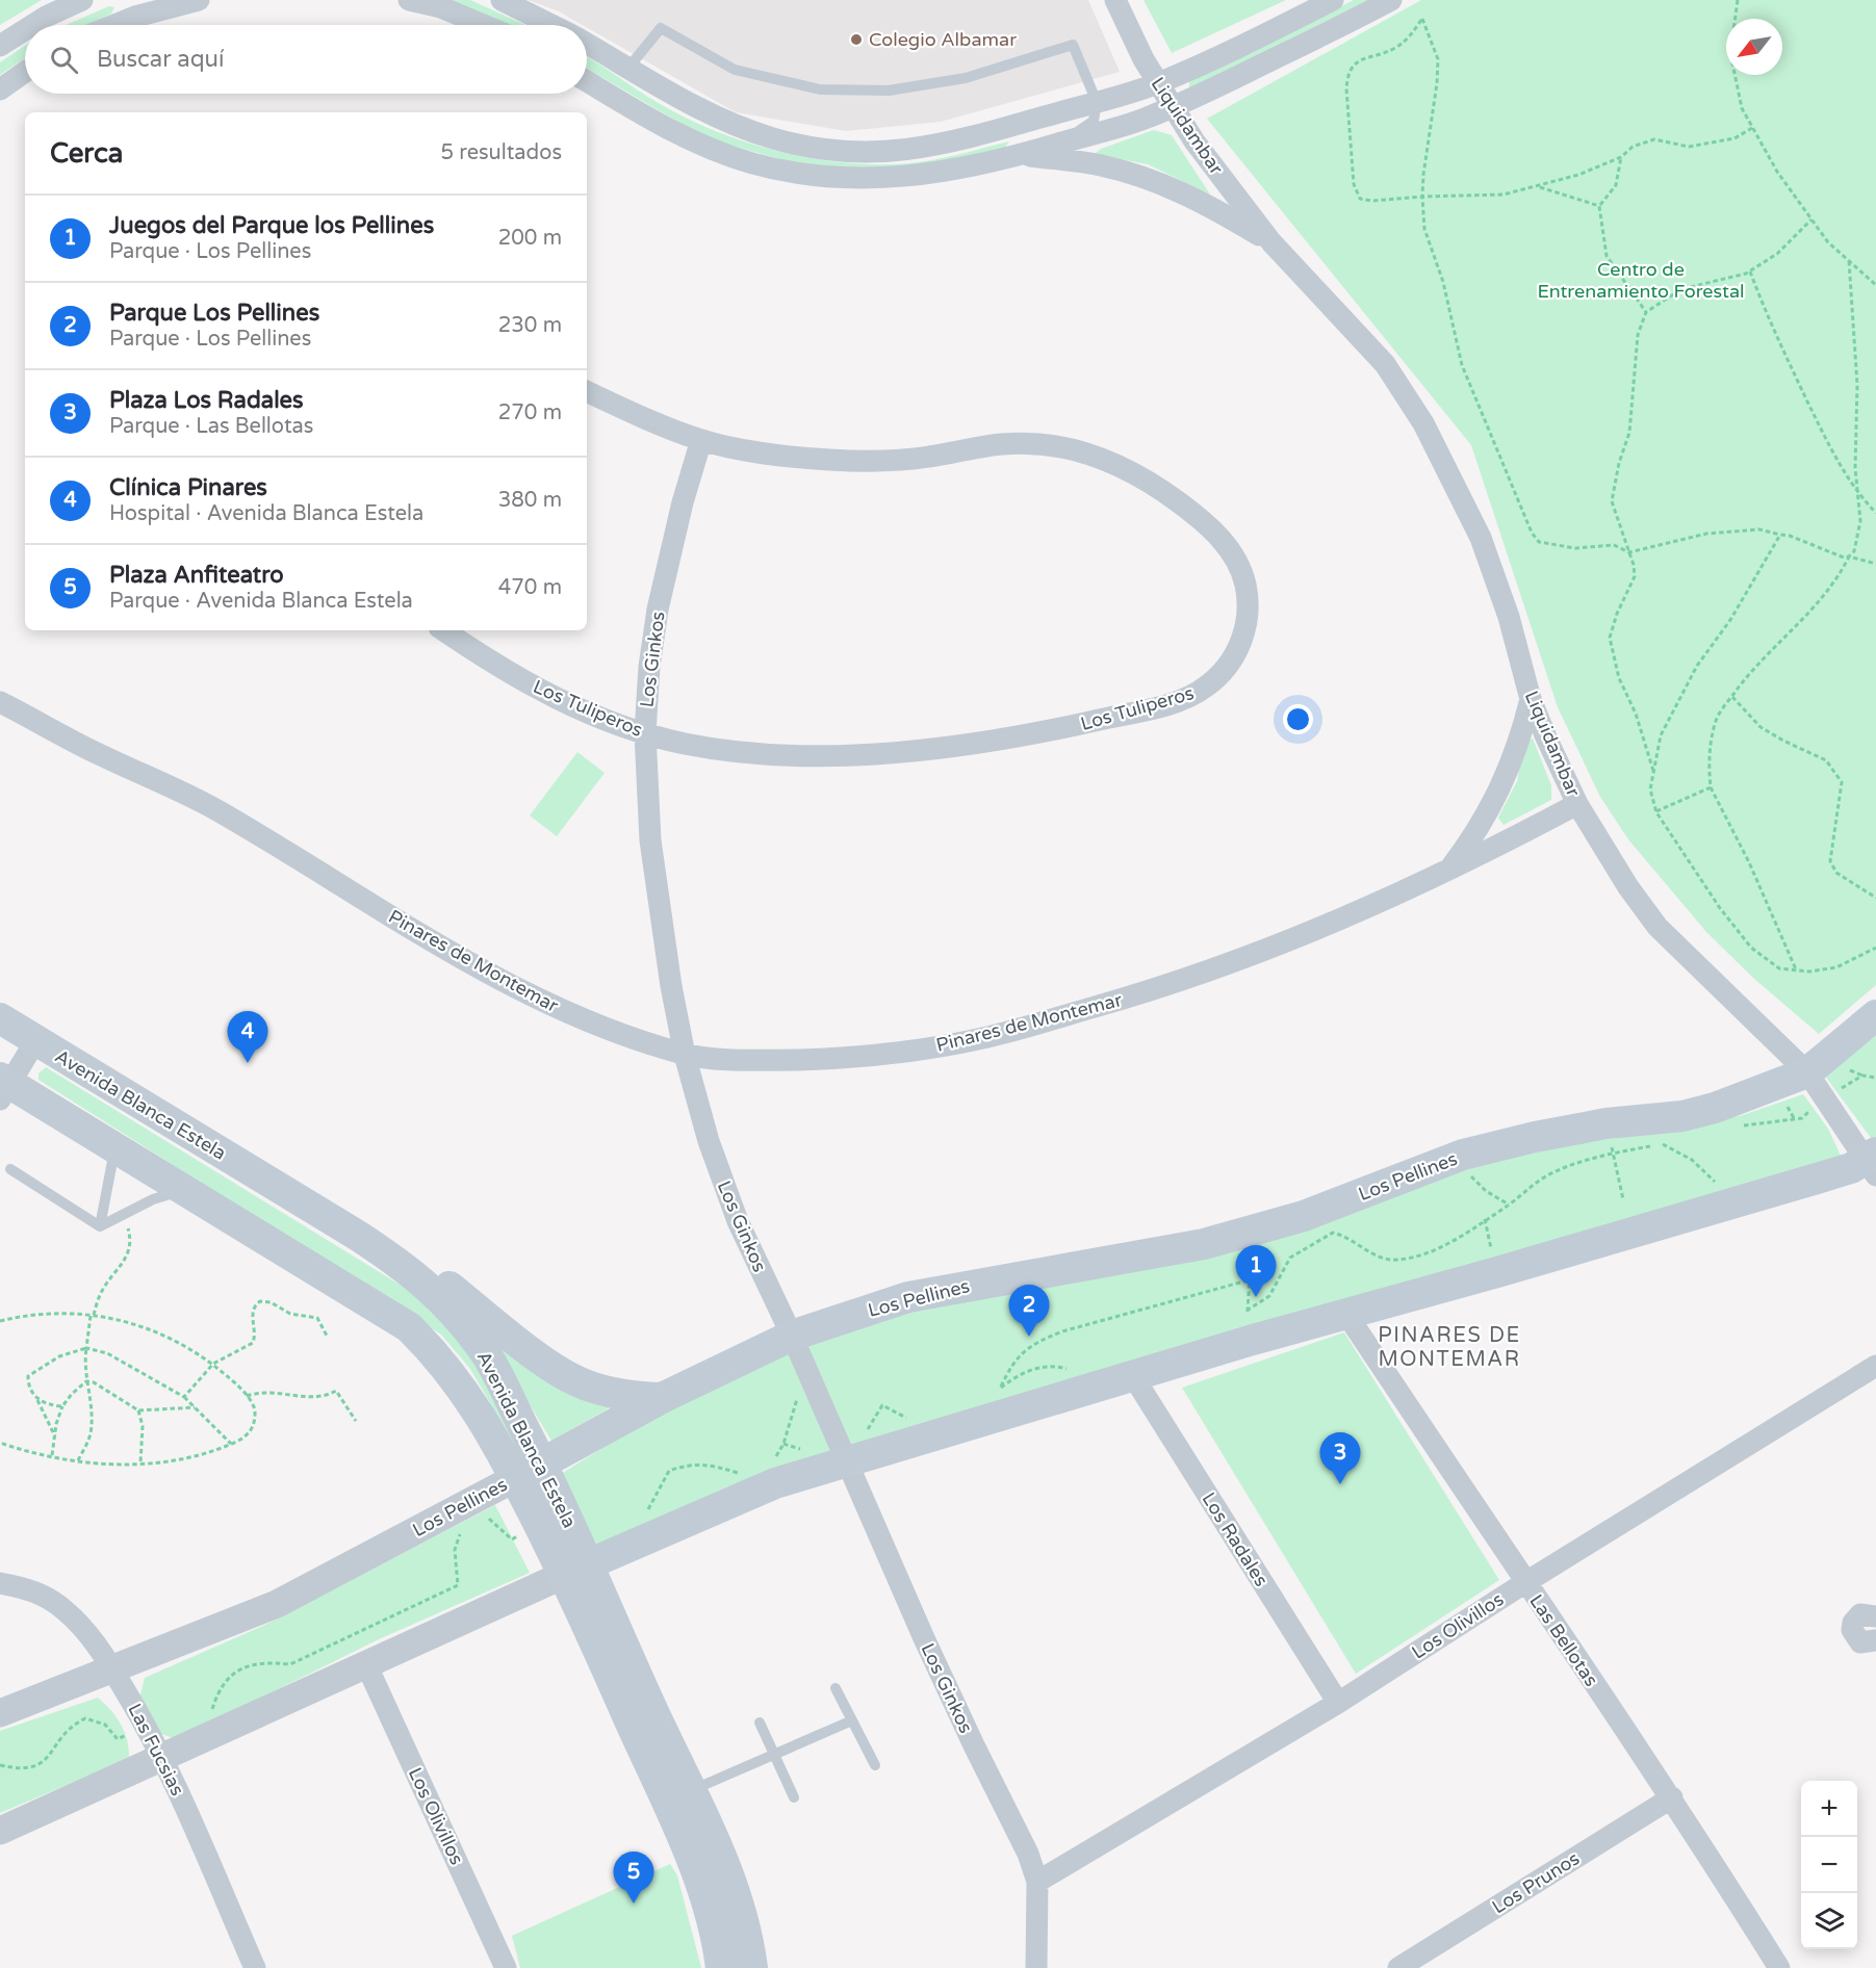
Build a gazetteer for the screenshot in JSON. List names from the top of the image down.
{
  "streets": {
    "main road": ["Avenida Blanca Estela", "Los Pellines"],
    "street": [
      "Liquidambar",
      "Los Ginkos",
      "Los Tuliperos",
      "Pinares de Montemar",
      "Los Radales",
      "Los Olivillos",
      "Las Bellotas",
      "Las Fucsias",
      "Los Prunos"
    ]
  },
  "crossings": [
    ["Liquidambar", "Pinares de Montemar"],
    ["Liquidambar", "Los Pellines"],
    ["Los Ginkos", "Los Tuliperos"],
    ["Los Ginkos", "Pinares de Montemar"],
    ["Los Ginkos", "Los Pellines"],
    ["Los Ginkos", "Los Olivillos"],
    ["Avenida Blanca Estela", "Los Pellines"],
    ["Los Pellines", "Las Fucsias"],
    ["Los Radales", "Los Olivillos"],
    ["Los Olivillos", "Las Bellotas"],
    ["Las Bellotas", "Los Prunos"]
  ],
  "districts": ["PINARES DE MONTEMAR"],
  "parks": ["Centro de Entrenamiento Forestal"],
  "places": ["Colegio Albamar"],
  "north": "bottom left",
  "page": {
    "search": "Buscar aquí",
    "heading": ["Cerca", "5 resultados"],
    "list": [
      {
        "mark": "1",
        "name": "Juegos del Parque los Pellines",
        "note": "Parque · Los Pellines",
        "value": "200 m"
      },
      {
        "mark": "2",
        "name": "Parque Los Pellines",
        "note": "Parque · Los Pellines",
        "value": "230 m"
      },
      {
        "mark": "3",
        "name": "Plaza Los Radales",
        "note": "Parque · Las Bellotas",
        "value": "270 m"
      },
      {
        "mark": "4",
        "name": "Clínica Pinares",
        "note": "Hospital · Avenida Blanca Estela",
        "value": "380 m"
      },
      {
        "mark": "5",
        "name": "Plaza Anfiteatro",
        "note": "Parque · Avenida Blanca Estela",
        "value": "470 m"
      }
    ],
    "pins": [
      "4",
      "1",
      "2",
      "3",
      "5"
    ],
    "map_buttons": ["+", "−"]
  }
}
